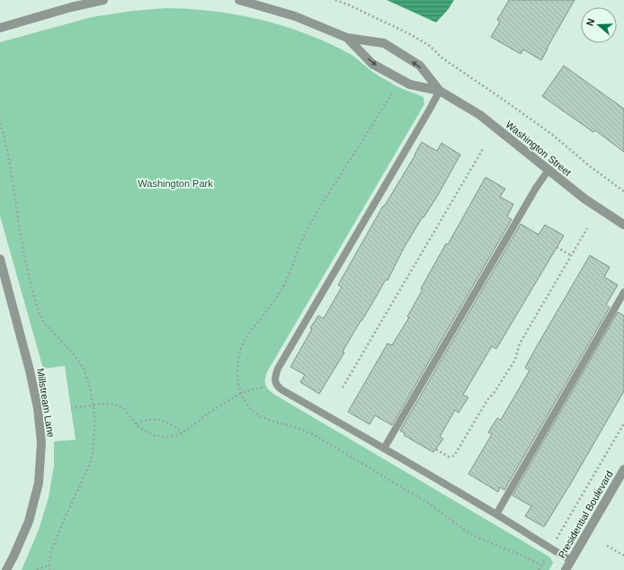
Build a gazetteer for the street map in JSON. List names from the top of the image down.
{
  "streets": {
    "street": ["Washington Street", "Millstream Lane", "Presidential Boulevard"]
  },
  "parks": ["Washington Park"],
  "north": "left"
}
